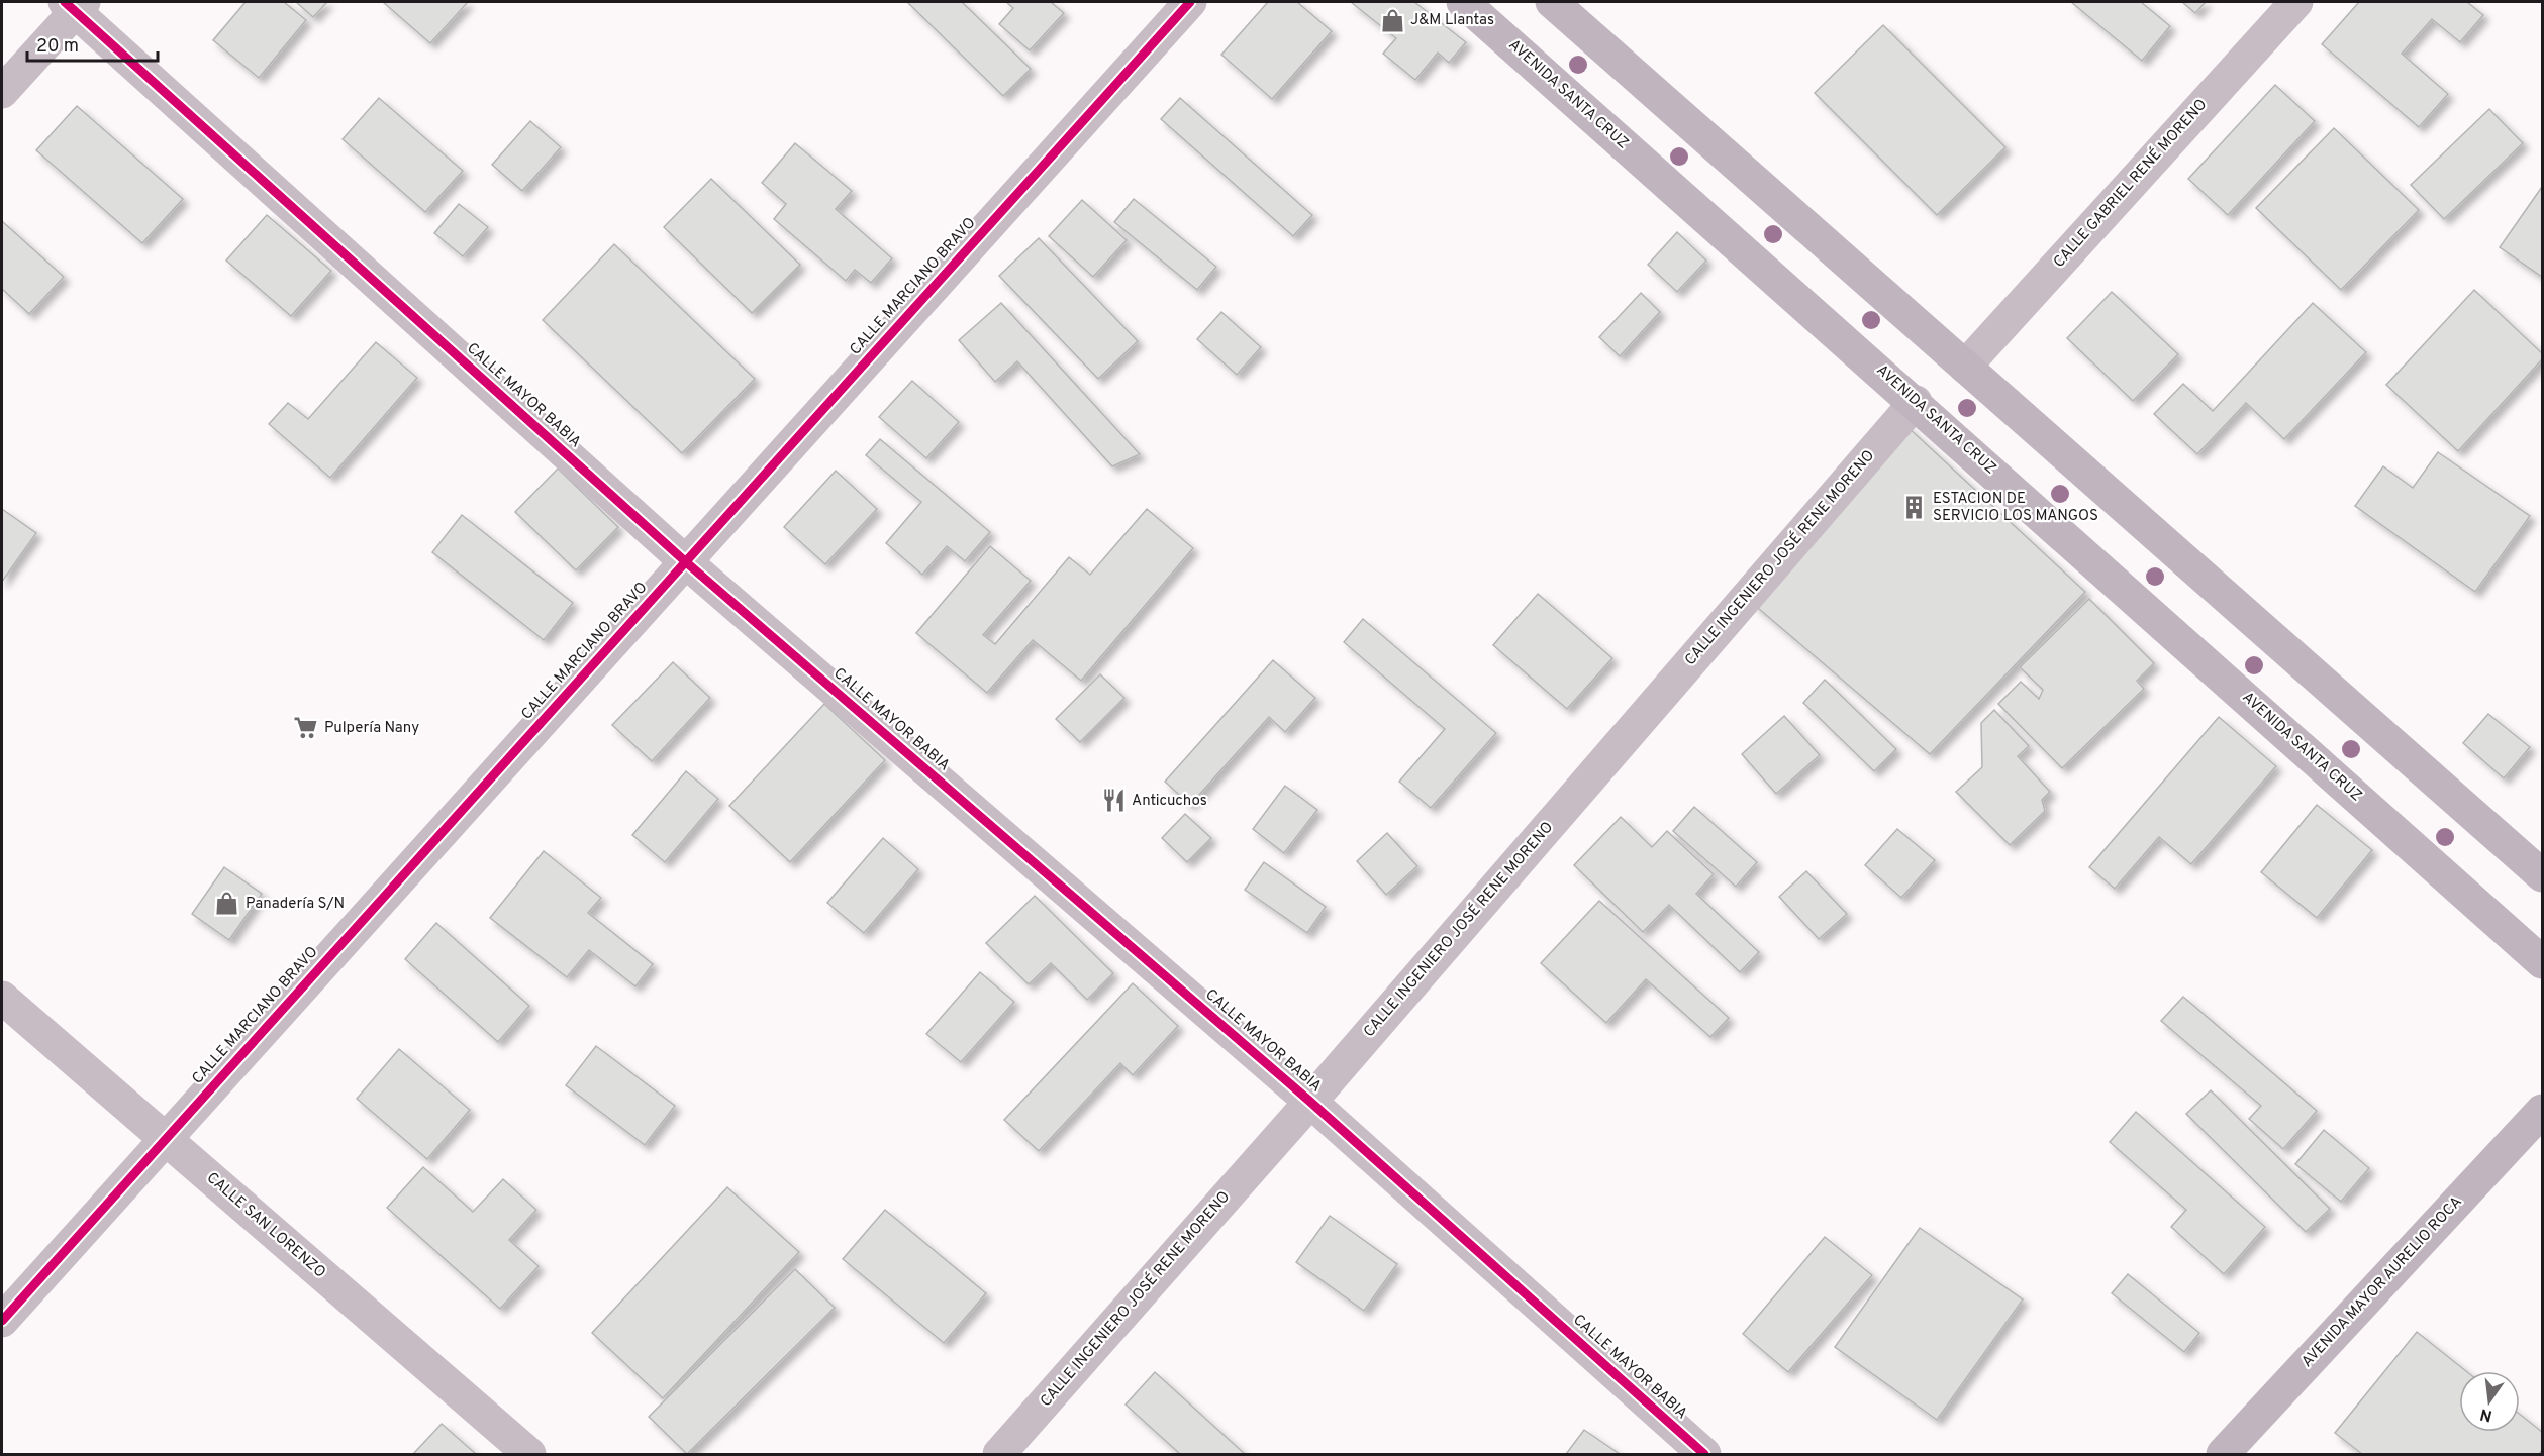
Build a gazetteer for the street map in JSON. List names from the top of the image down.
{
  "streets": {
    "main road": ["AVENIDA SANTA CRUZ", "AVENIDA MAYOR AURELIO ROCA"],
    "street": [
      "CALLE GABRIEL RENÉ MORENO",
      "CALLE MARCIANO BRAVO",
      "CALLE MAYOR BABIA",
      "CALLE INGENIERO JOSÉ RENE MORENO",
      "CALLE SAN LORENZO"
    ]
  },
  "crossings": [
    ["AVENIDA SANTA CRUZ", "CALLE INGENIERO JOSÉ RENE MORENO"],
    ["CALLE MARCIANO BRAVO", "CALLE MAYOR BABIA"],
    ["CALLE MARCIANO BRAVO", "CALLE SAN LORENZO"],
    ["CALLE MAYOR BABIA", "CALLE INGENIERO JOSÉ RENE MORENO"]
  ],
  "places": {
    "shop": ["J&M Llantas", "Panadería S/N"],
    "building": ["ESTACION DE SERVICIO LOS MANGOS"],
    "supermarket": ["Pulpería Nany"],
    "restaurant": ["Anticuchos"]
  },
  "scale_bar": "20 m",
  "north": "bottom"
}
